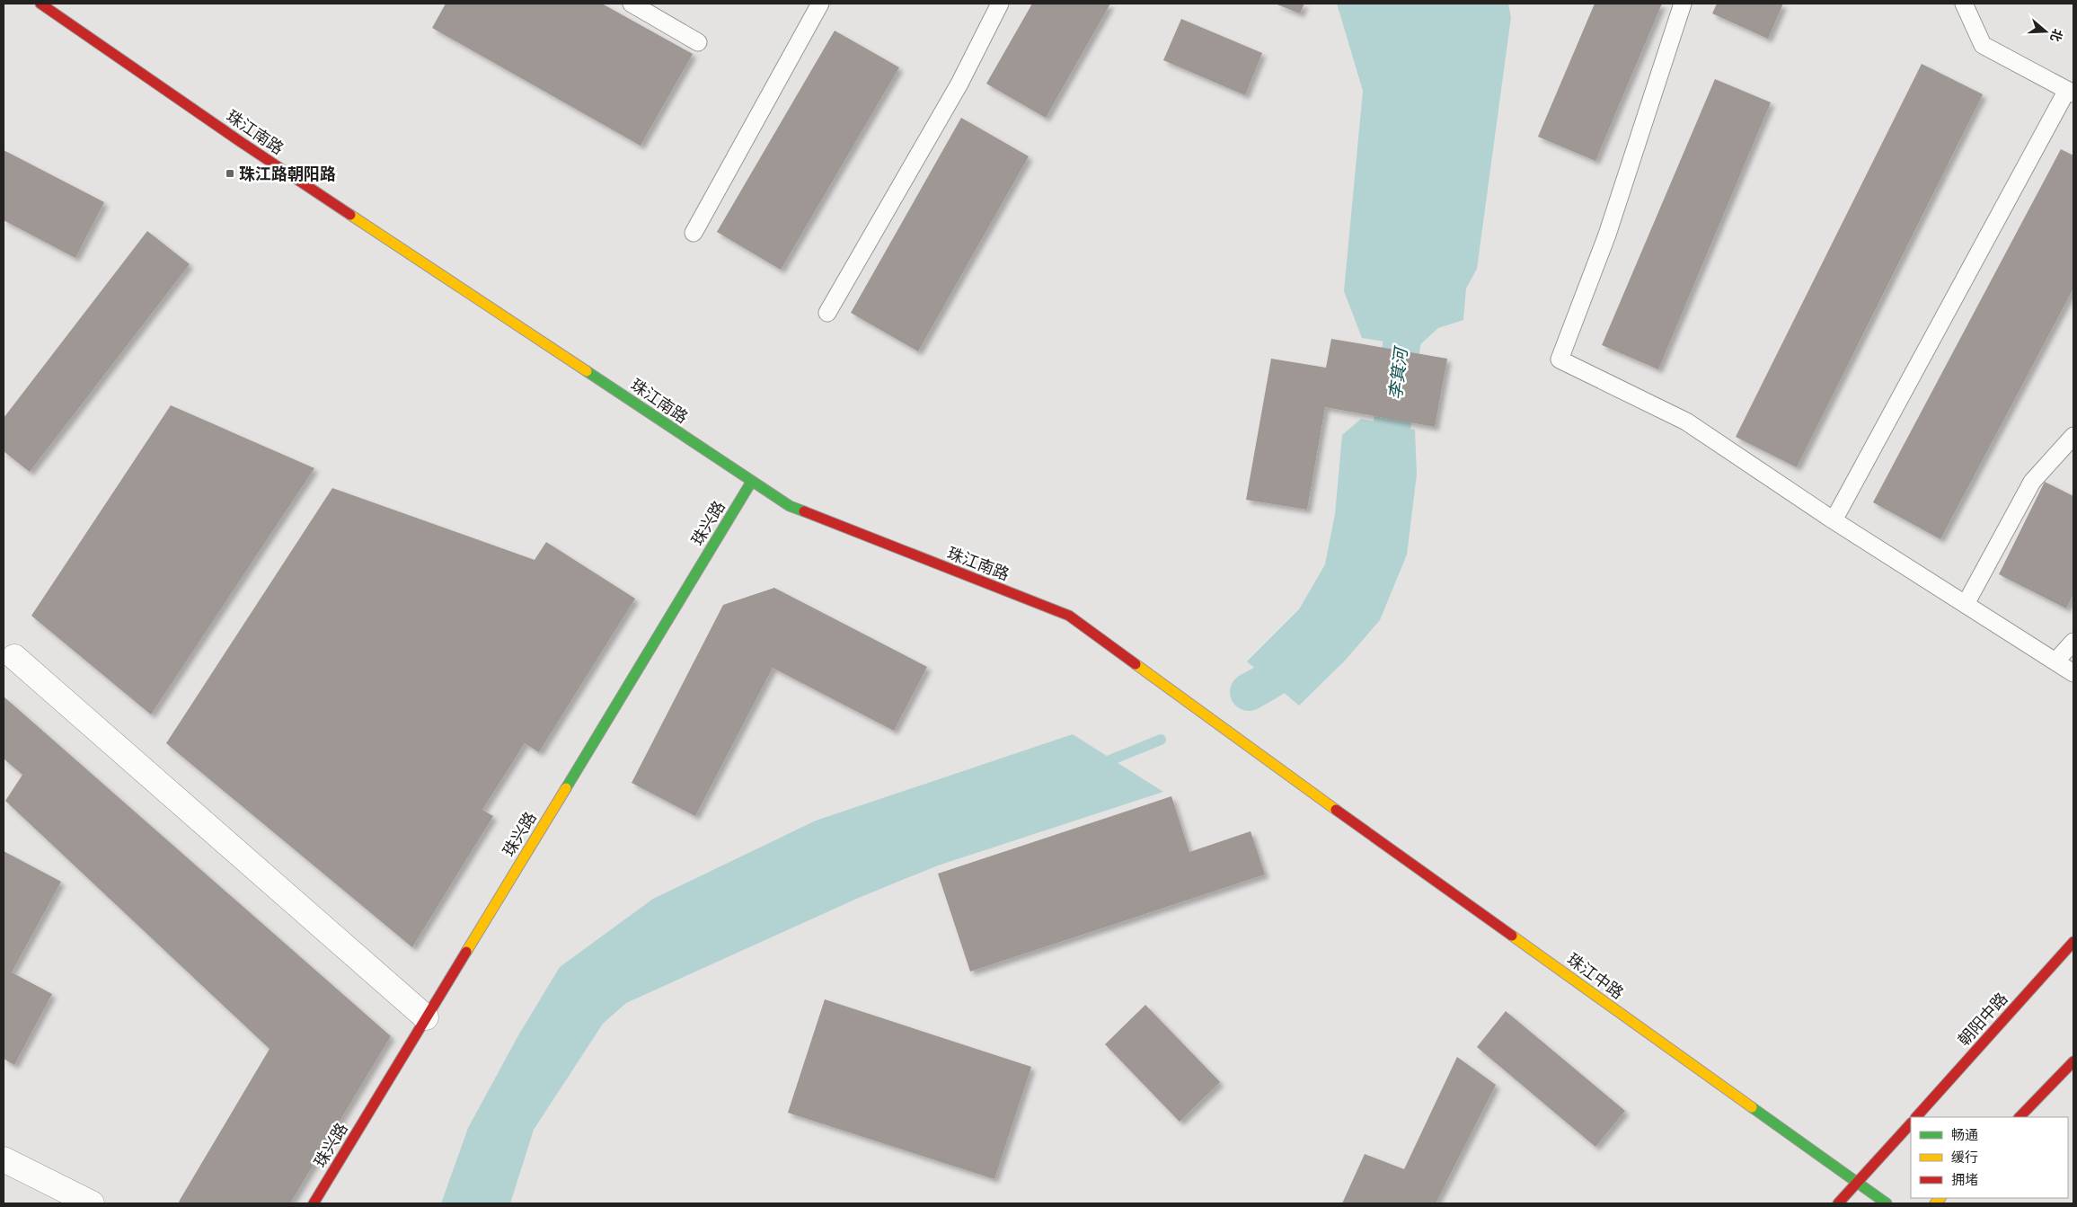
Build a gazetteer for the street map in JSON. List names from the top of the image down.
{
  "streets": {
    "street": [
      "珠江南路",
      "珠兴路",
      "珠江中路",
      "朝阳中路"
    ]
  },
  "crossings": [
    ["珠江南路", "珠兴路"],
    ["珠江南路", "珠江中路"]
  ],
  "water": ["李箕河"],
  "places": {
    "transit": ["珠江路朝阳路"]
  },
  "legend": ["畅通", "缓行", "拥堵"],
  "north": "right"
}
